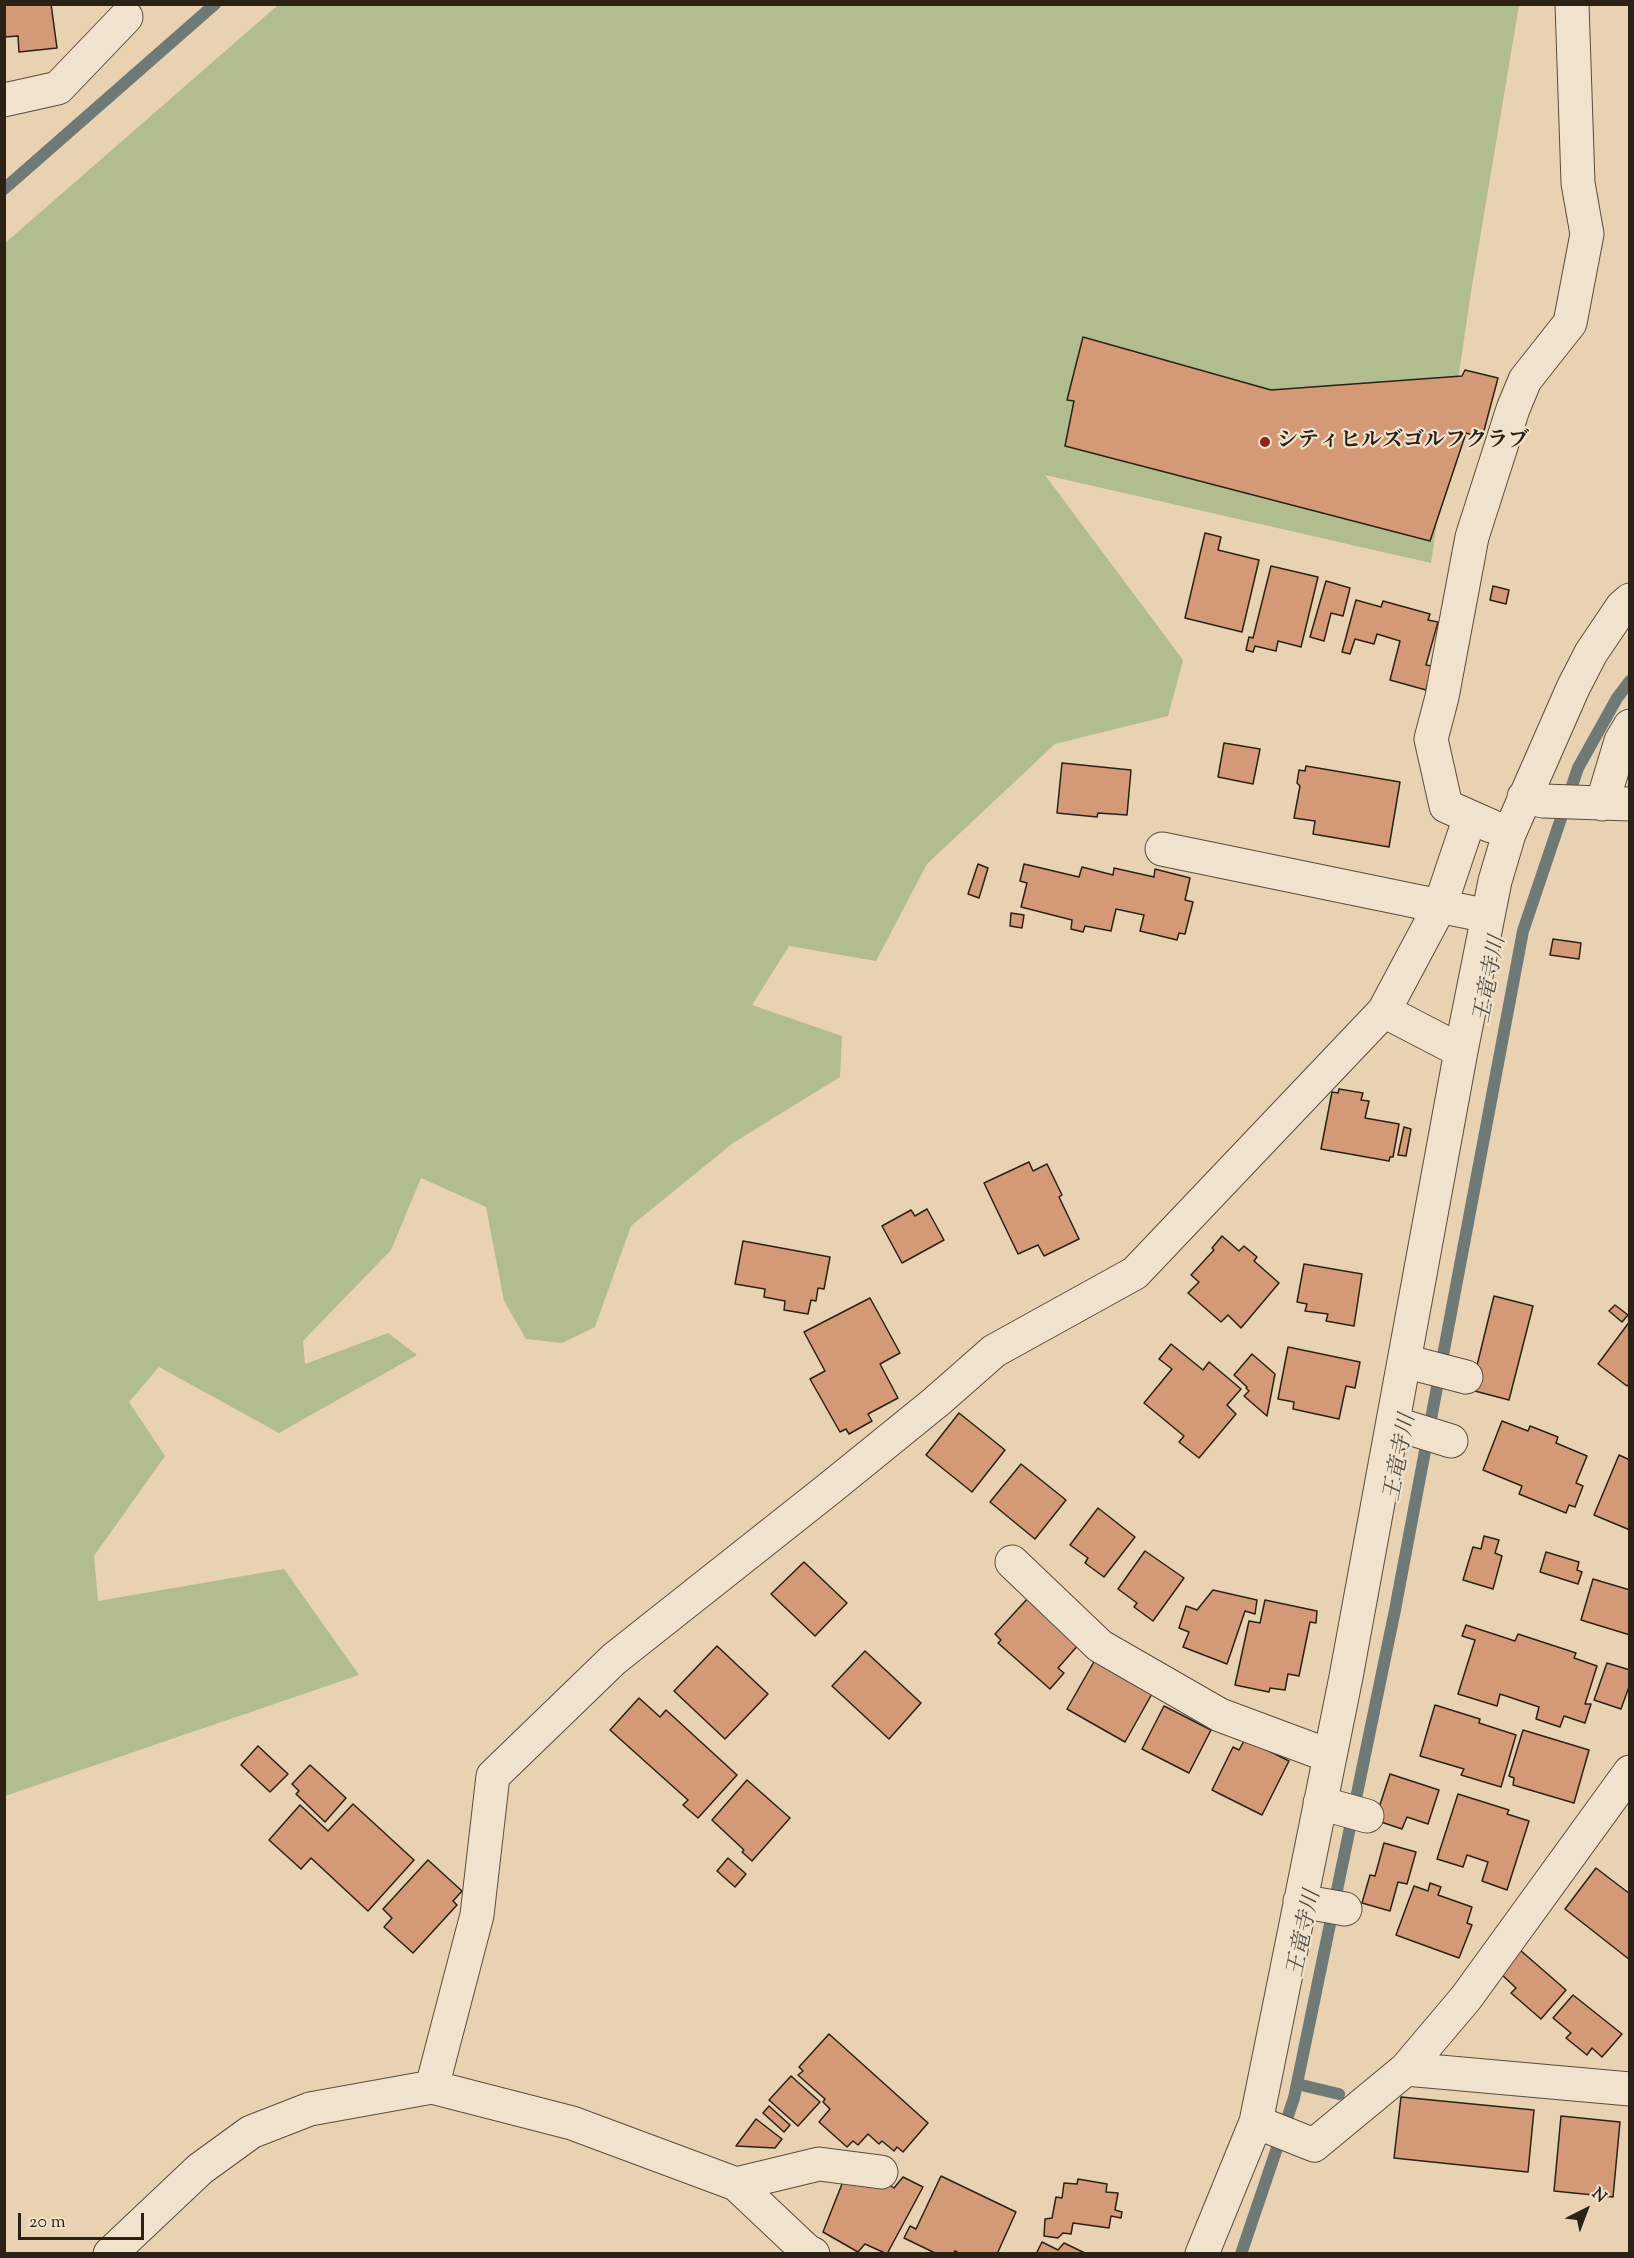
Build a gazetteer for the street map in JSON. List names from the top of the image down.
{
  "water": ["王竜寺川"],
  "places": ["シティヒルズゴルフクラブ"],
  "scale_bar": "20 m",
  "north": "top right"
}
